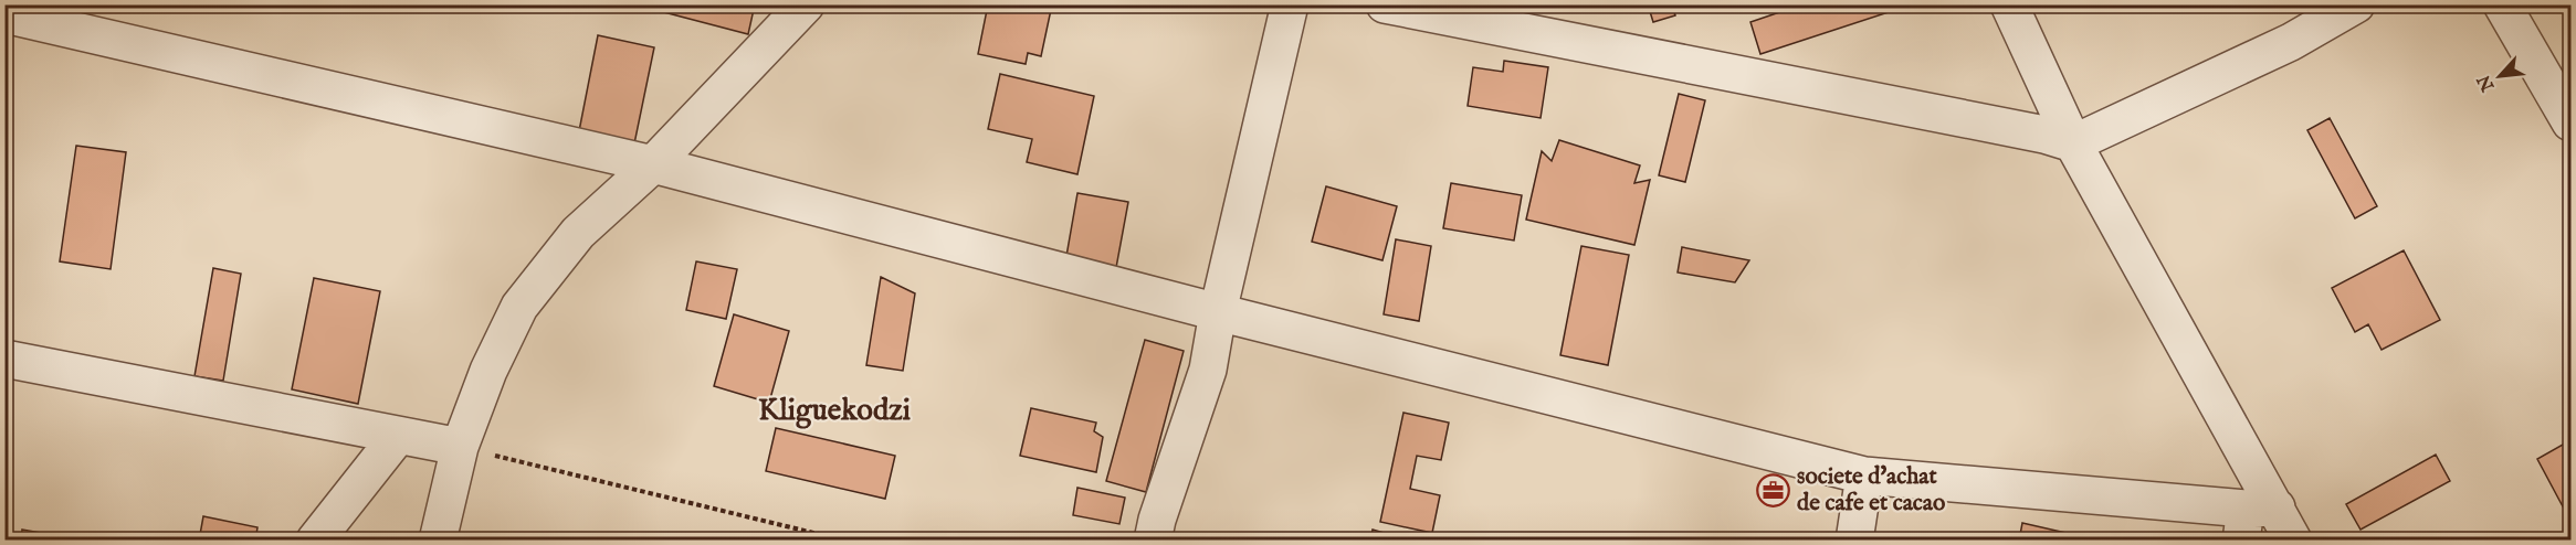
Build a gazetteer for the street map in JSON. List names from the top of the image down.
{
  "districts": ["Kliguekodzi"],
  "places": {
    "office": ["societe d'achat de cafe et cacao"]
  },
  "north": "bottom left"
}
